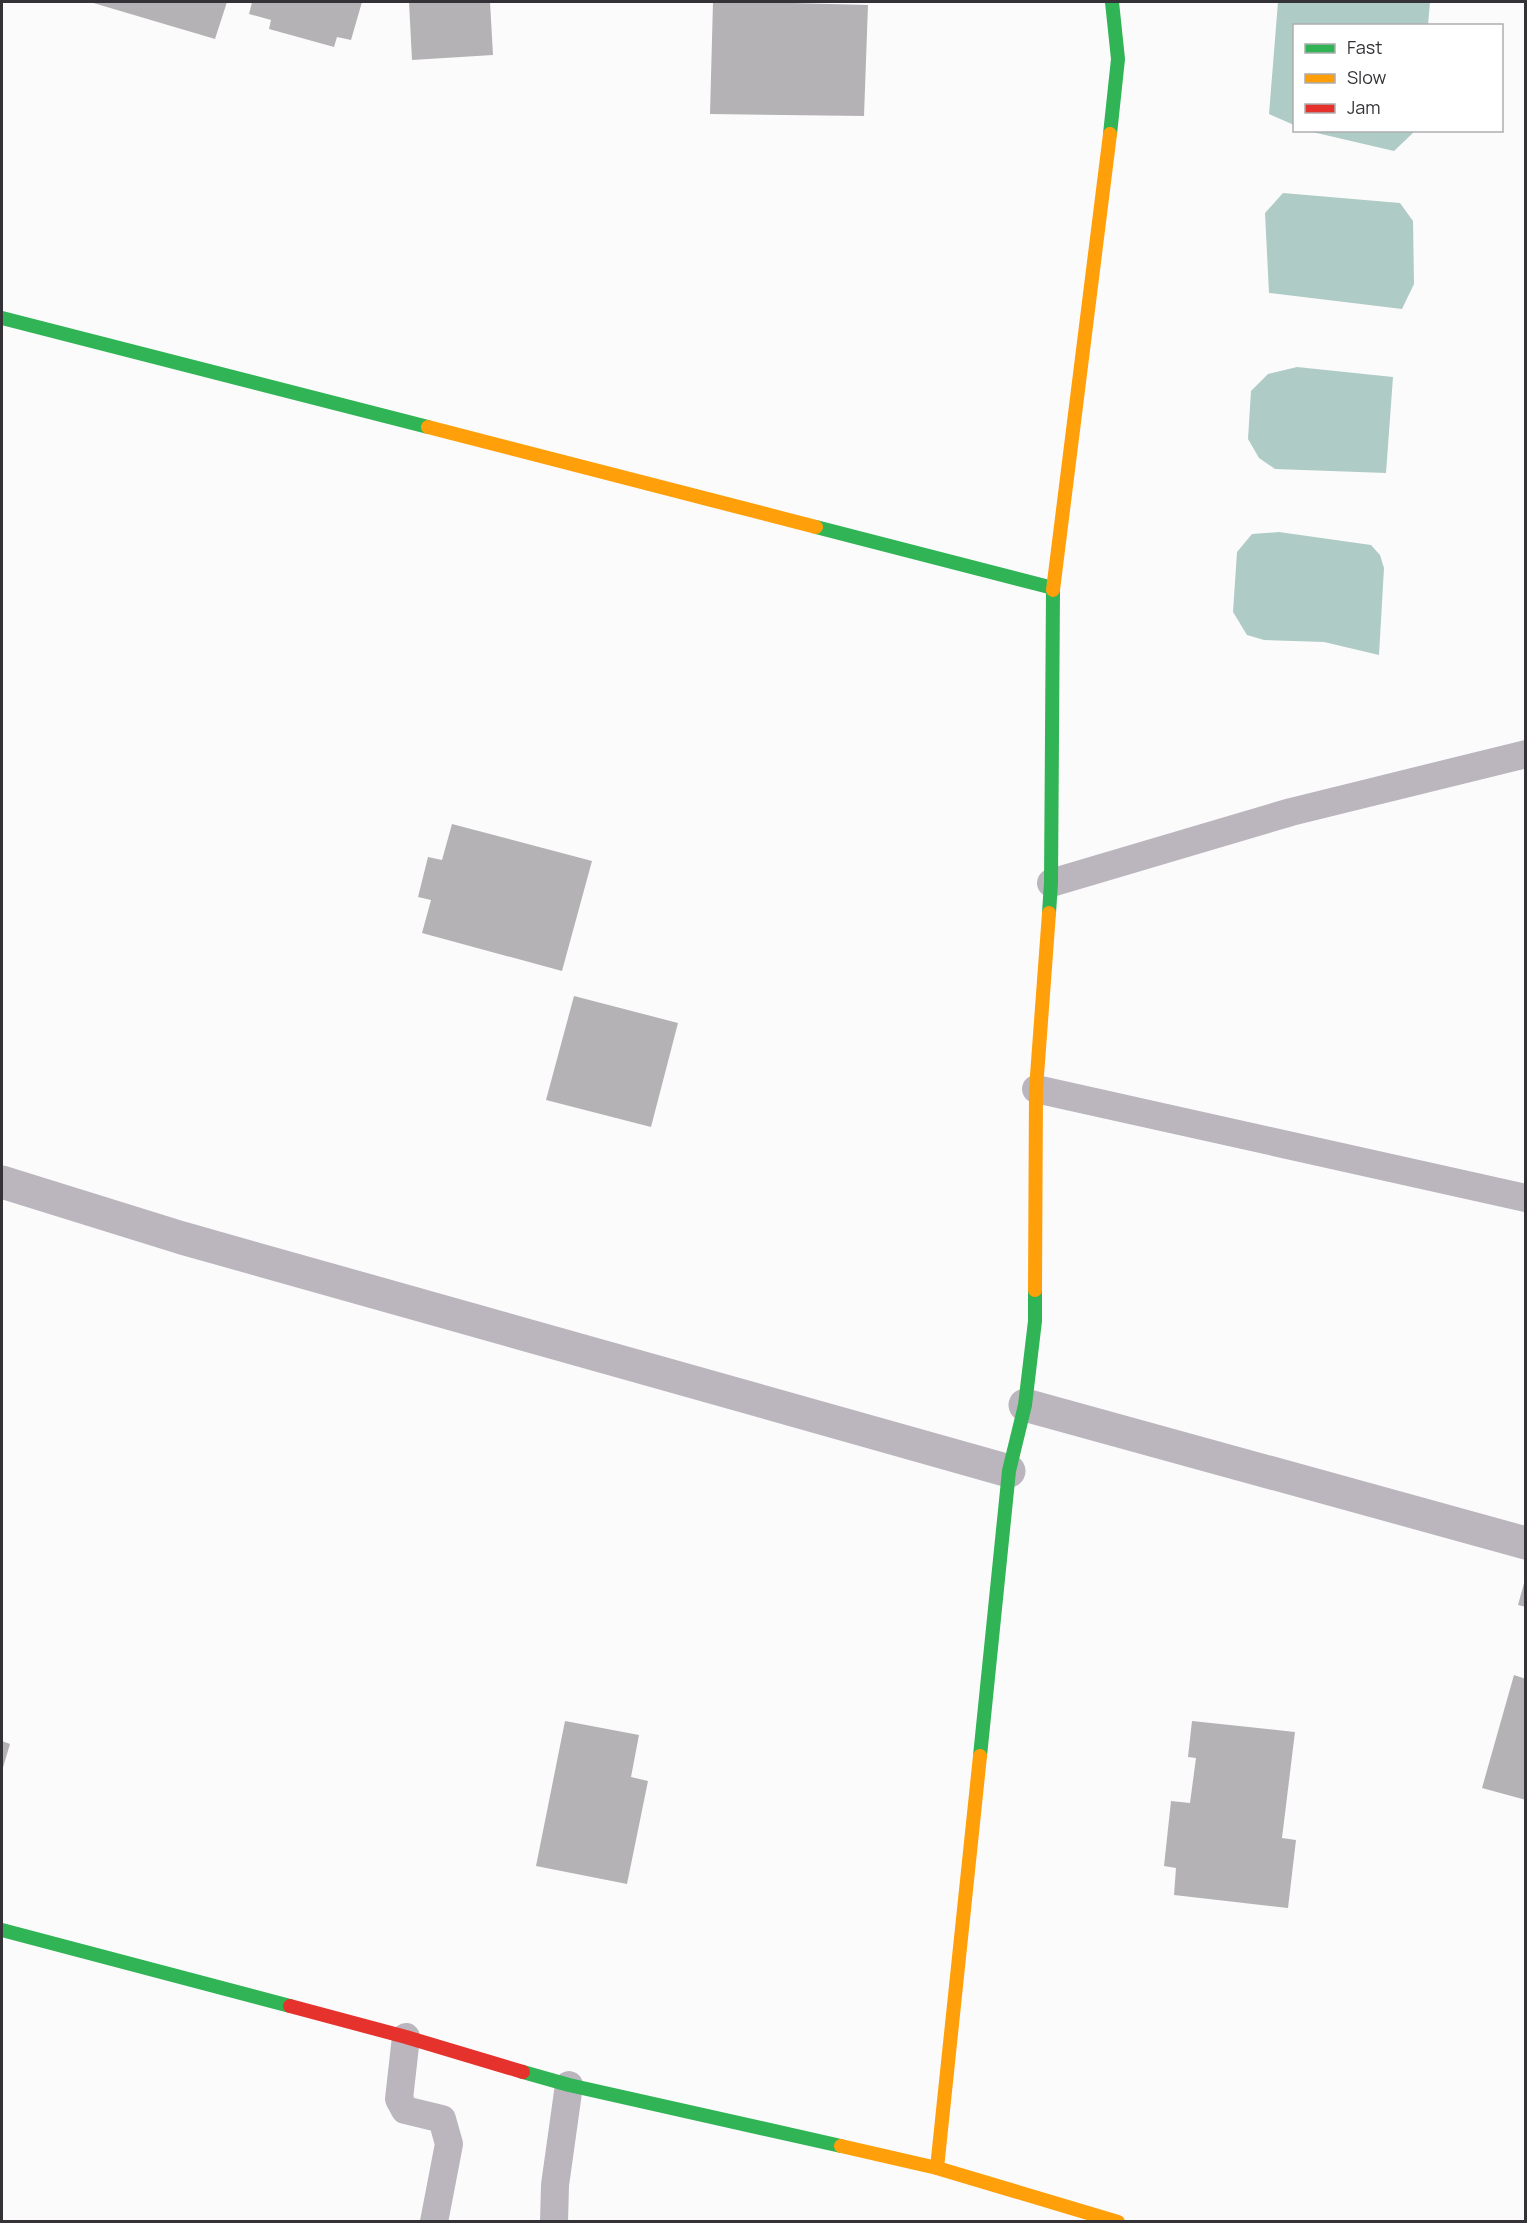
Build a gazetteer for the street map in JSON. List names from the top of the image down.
{
  "legend": ["Fast", "Slow", "Jam"]
}
